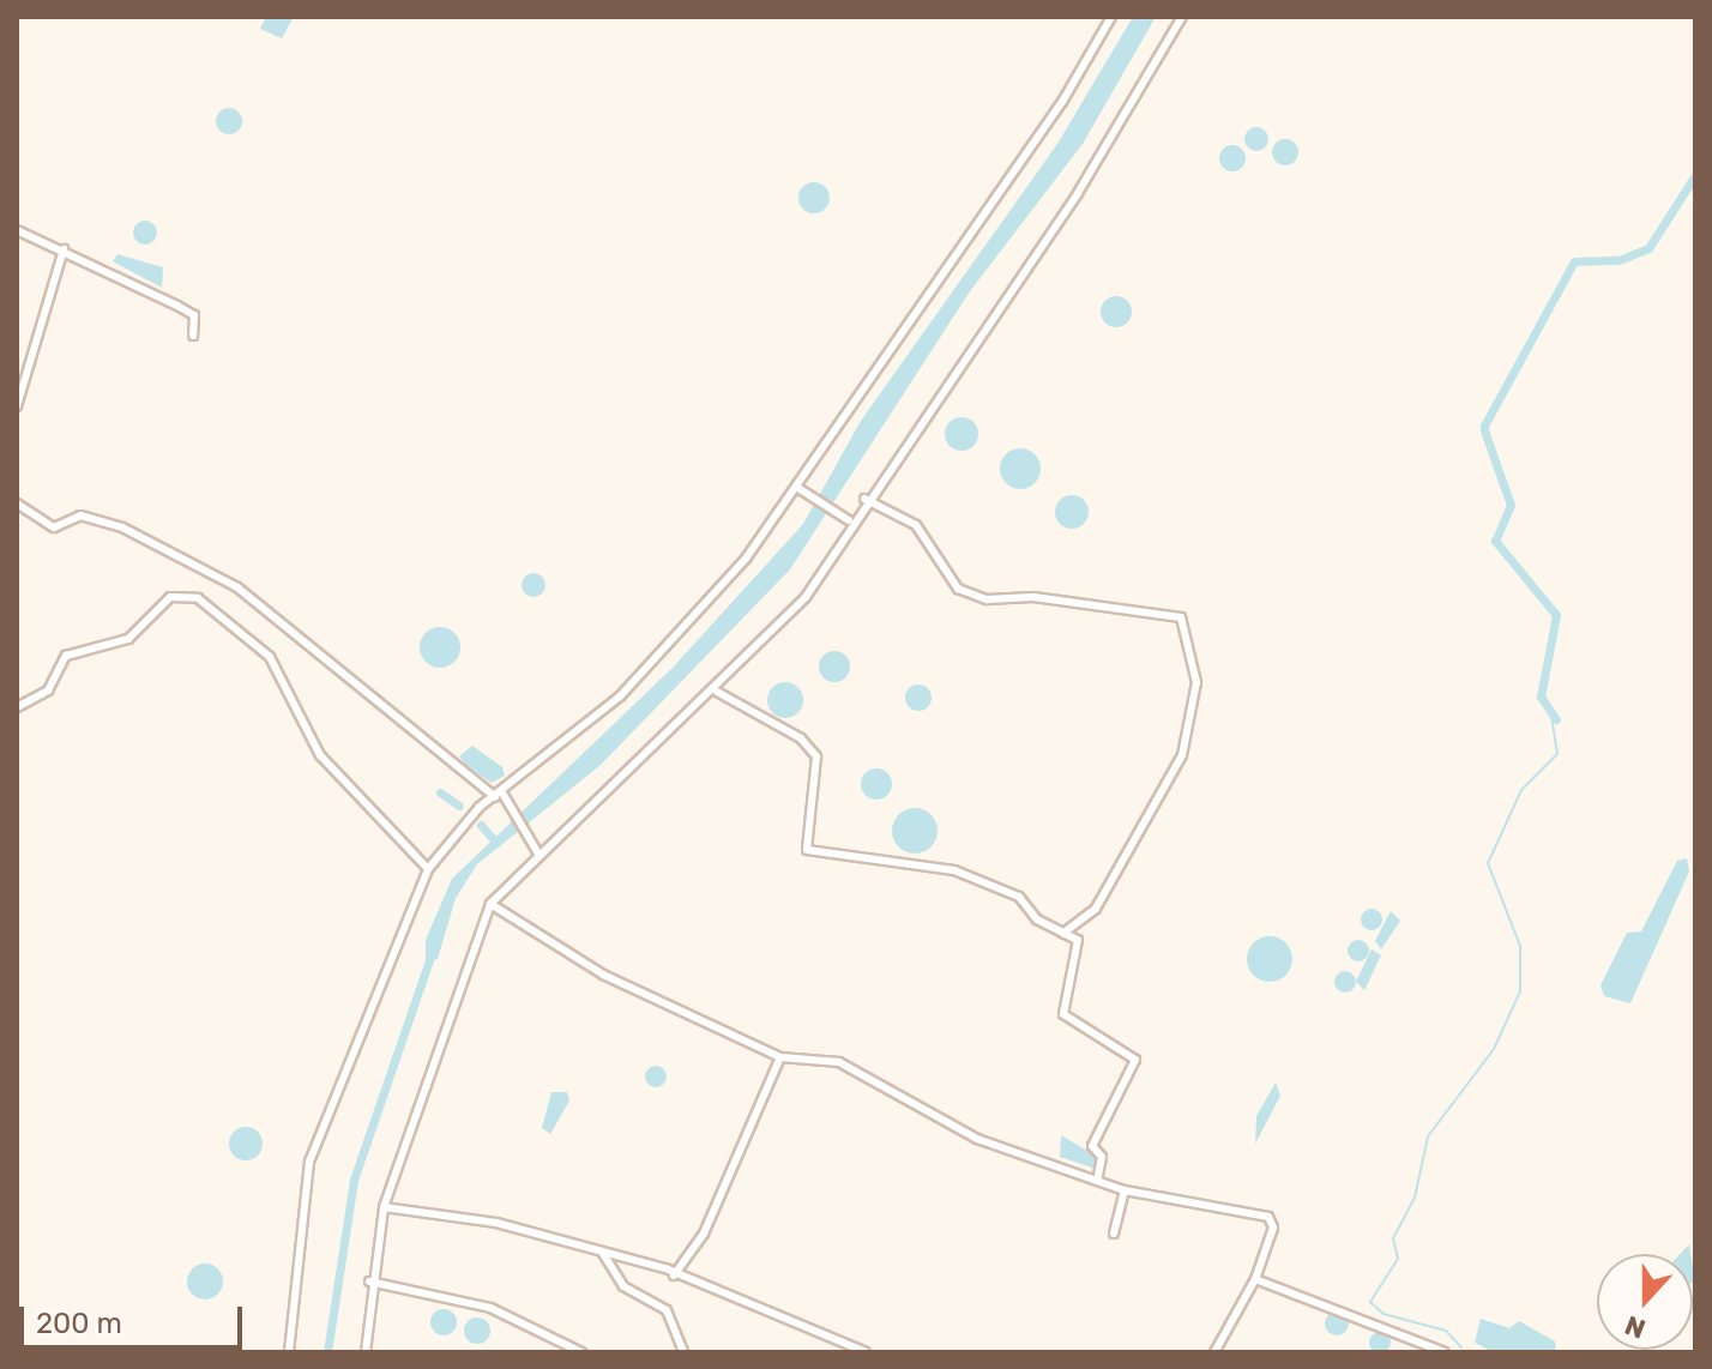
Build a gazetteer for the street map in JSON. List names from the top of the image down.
{
  "scale_bar": "200 m",
  "north": "bottom"
}
